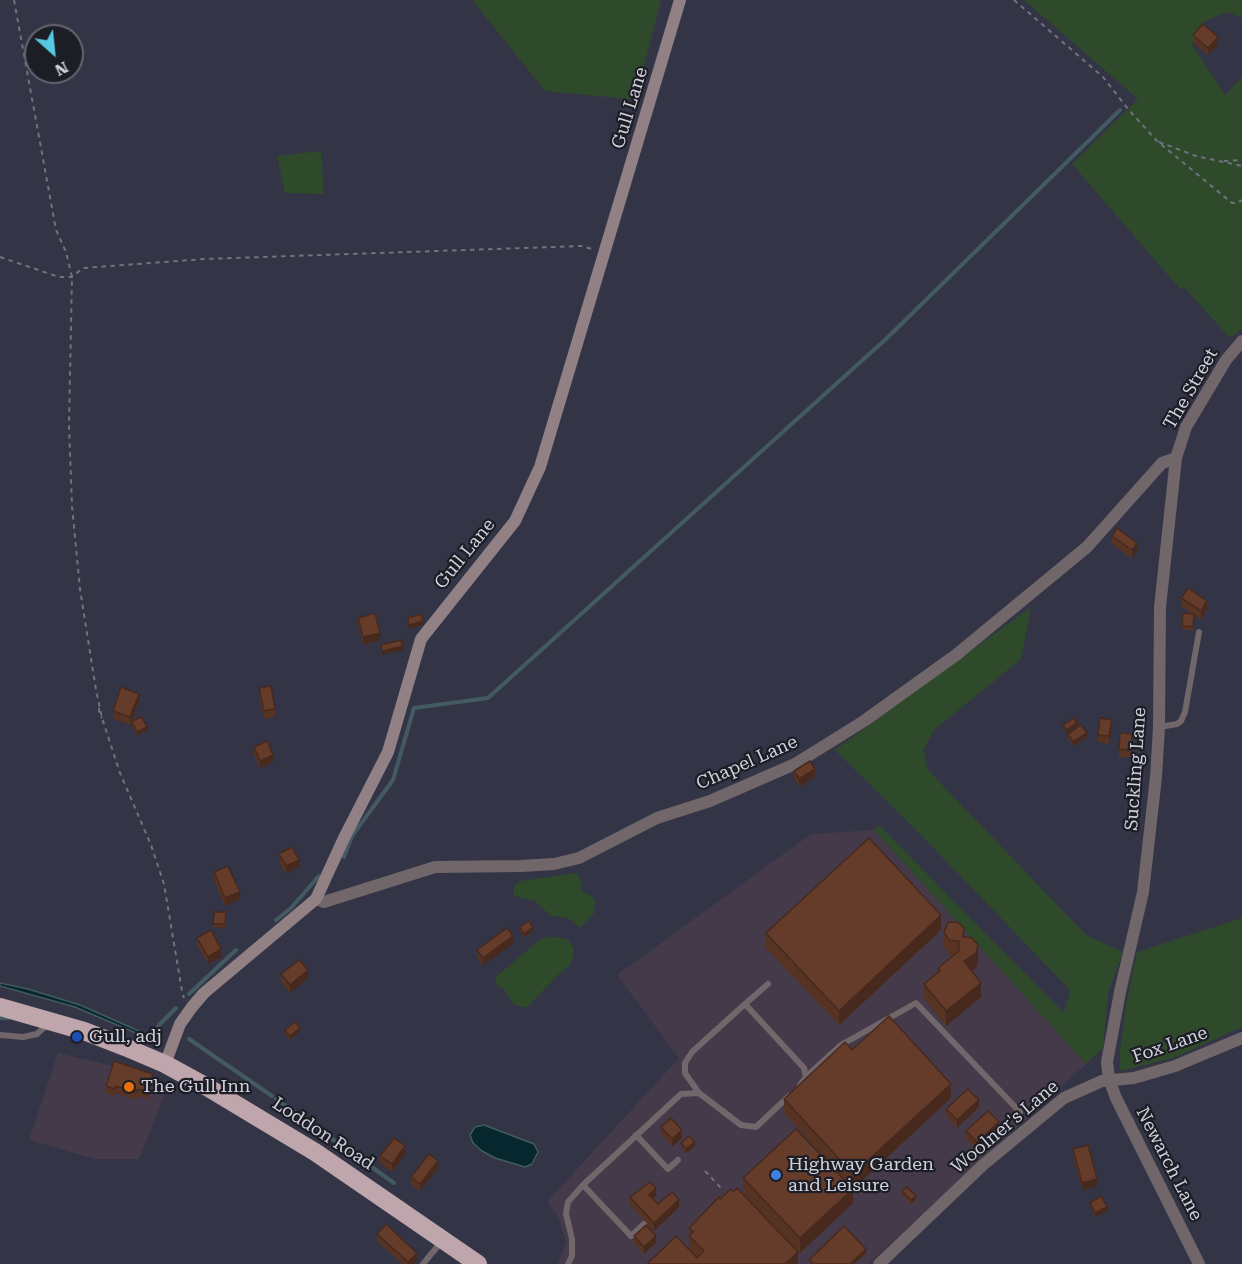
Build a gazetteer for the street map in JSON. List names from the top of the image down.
{
  "streets": {
    "highway": ["Loddon Road"],
    "street": [
      "Gull Lane",
      "The Street",
      "Chapel Lane",
      "Suckling Lane",
      "Fox Lane",
      "Woolner's Lane",
      "Newarch Lane"
    ]
  },
  "crossings": [
    ["Gull Lane", "Chapel Lane"],
    ["Gull Lane", "Loddon Road"],
    ["The Street", "Chapel Lane"],
    ["The Street", "Suckling Lane"],
    ["Chapel Lane", "Suckling Lane"],
    ["Suckling Lane", "Fox Lane"],
    ["Suckling Lane", "Woolner's Lane"],
    ["Suckling Lane", "Newarch Lane"],
    ["Fox Lane", "Woolner's Lane"],
    ["Fox Lane", "Newarch Lane"],
    ["Woolner's Lane", "Newarch Lane"]
  ],
  "places": ["Gull, adj", "The Gull Inn", "Highway Garden and Leisure"],
  "north": "bottom right"
}
